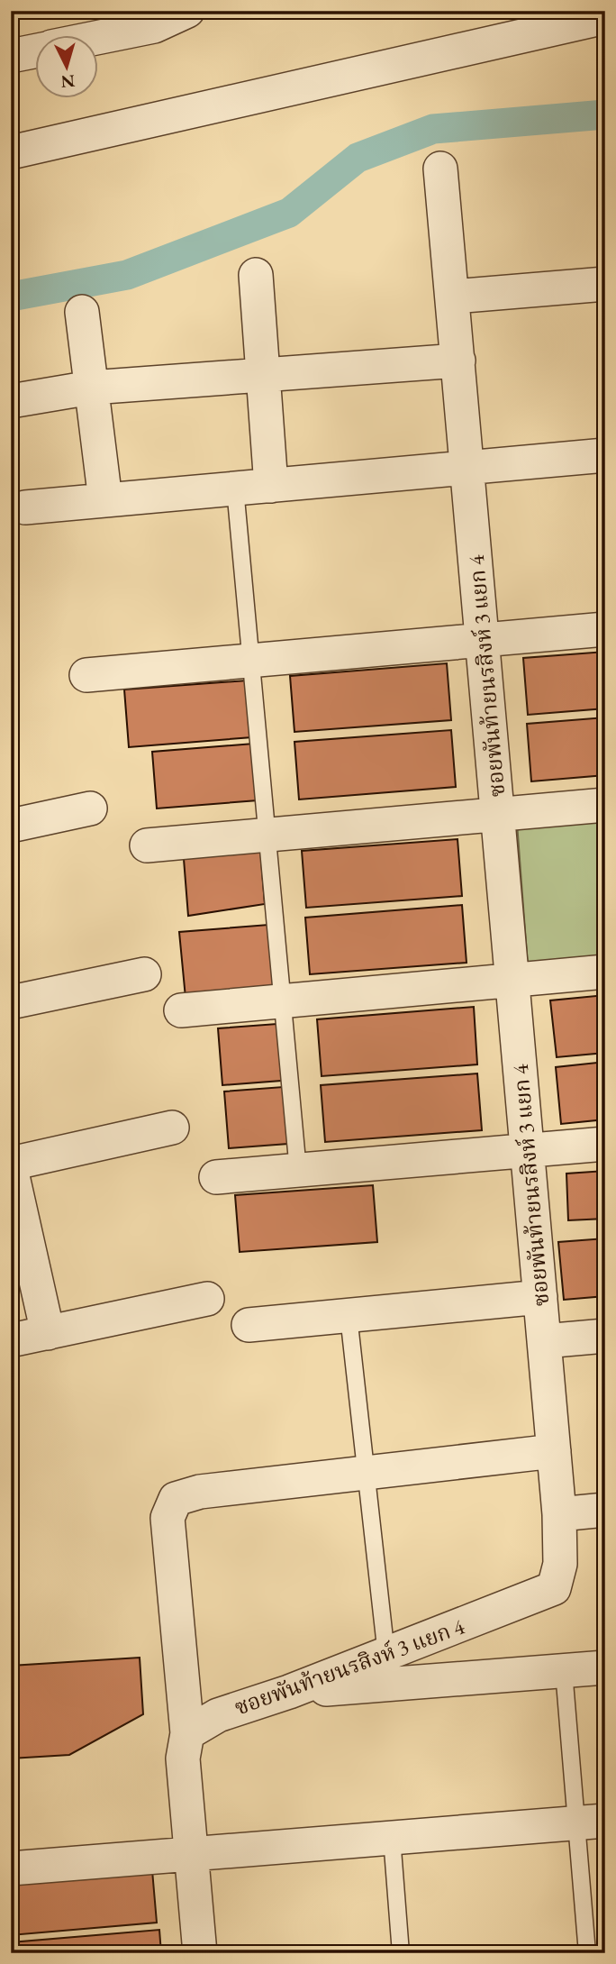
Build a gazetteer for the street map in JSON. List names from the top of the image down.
{
  "streets": {
    "street": ["ซอยพันท้ายนรสิงห์ 3 แยก 4"]
  },
  "north": "bottom"
}
